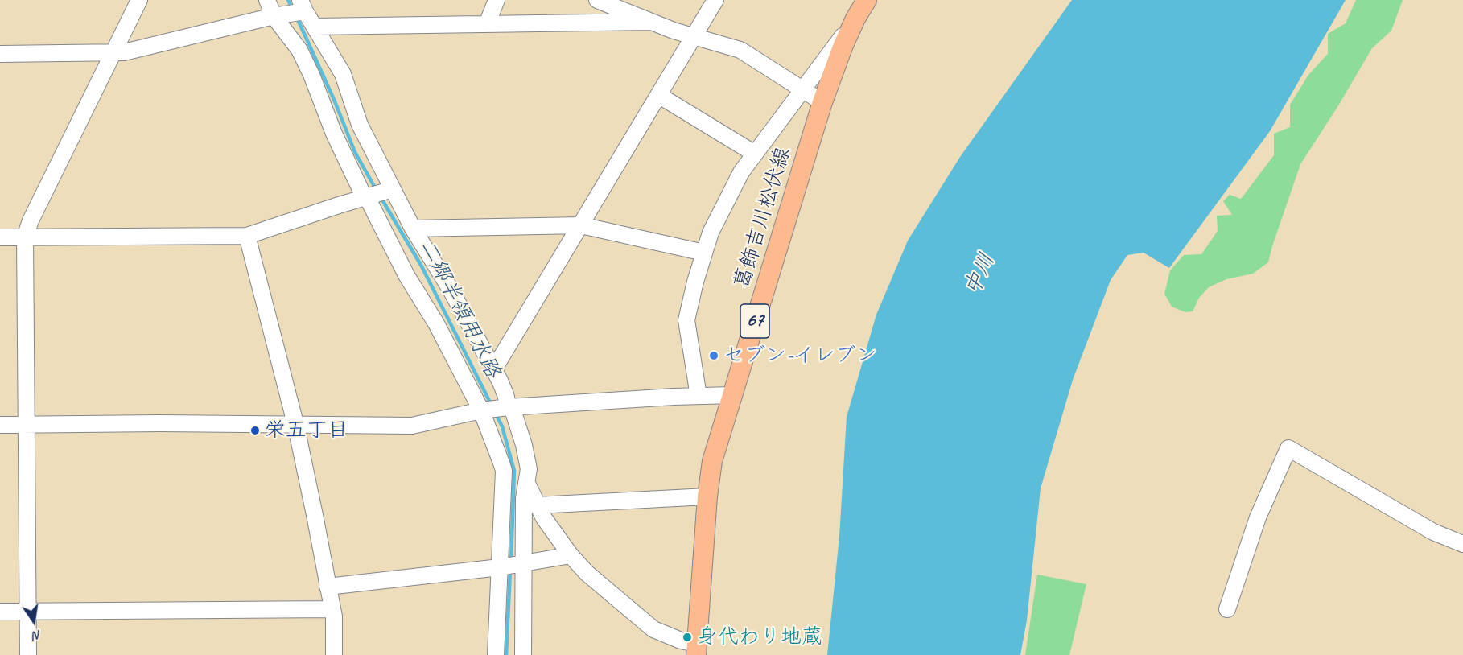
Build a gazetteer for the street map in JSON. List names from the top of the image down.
{
  "streets": {
    "main road": ["葛飾吉川松伏線", "67"]
  },
  "water": ["中川", "二郷半領用水路"],
  "places": ["セブン-イレブン", "栄五丁目", "身代わり地蔵"],
  "north": "bottom"
}
